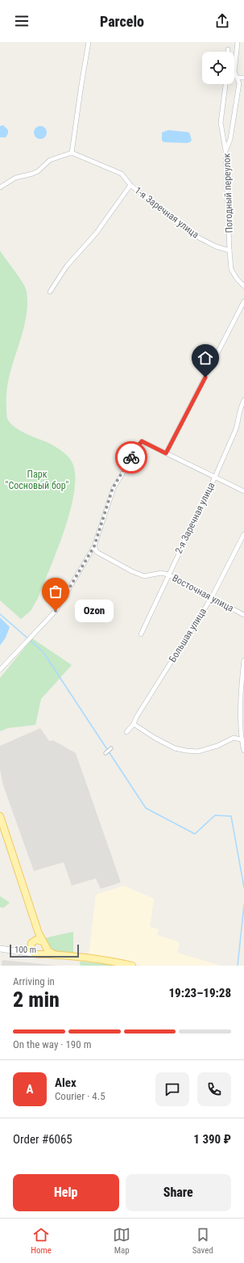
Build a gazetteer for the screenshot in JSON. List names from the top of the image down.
{
  "streets": {
    "street": [
      "Погодный переулок",
      "1-я Заречная улица",
      "2-я Заречная улица",
      "Восточная улица",
      "Большая улица"
    ]
  },
  "crossings": [
    ["Погодный переулок", "1-я Заречная улица"],
    ["2-я Заречная улица", "Восточная улица"],
    ["Восточная улица", "Большая улица"]
  ],
  "parks": ["Парк \"Сосновый бор\""],
  "places": ["Ozon"],
  "scale_bar": "100 m",
  "page": {
    "header": "Parcelo",
    "bubble": "Ozon",
    "scale": "100 m",
    "heading": ["2 min", "Arriving in", "19:23–19:28"],
    "panel": [
      "Alex",
      "Courier · 4.5",
      "Order #6065",
      "1 390 ₽"
    ],
    "bar": "On the way · 190 m",
    "round": "A",
    "buttons": ["Help", "Share"],
    "tabs": ["Home", "Map", "Saved"]
  }
}
